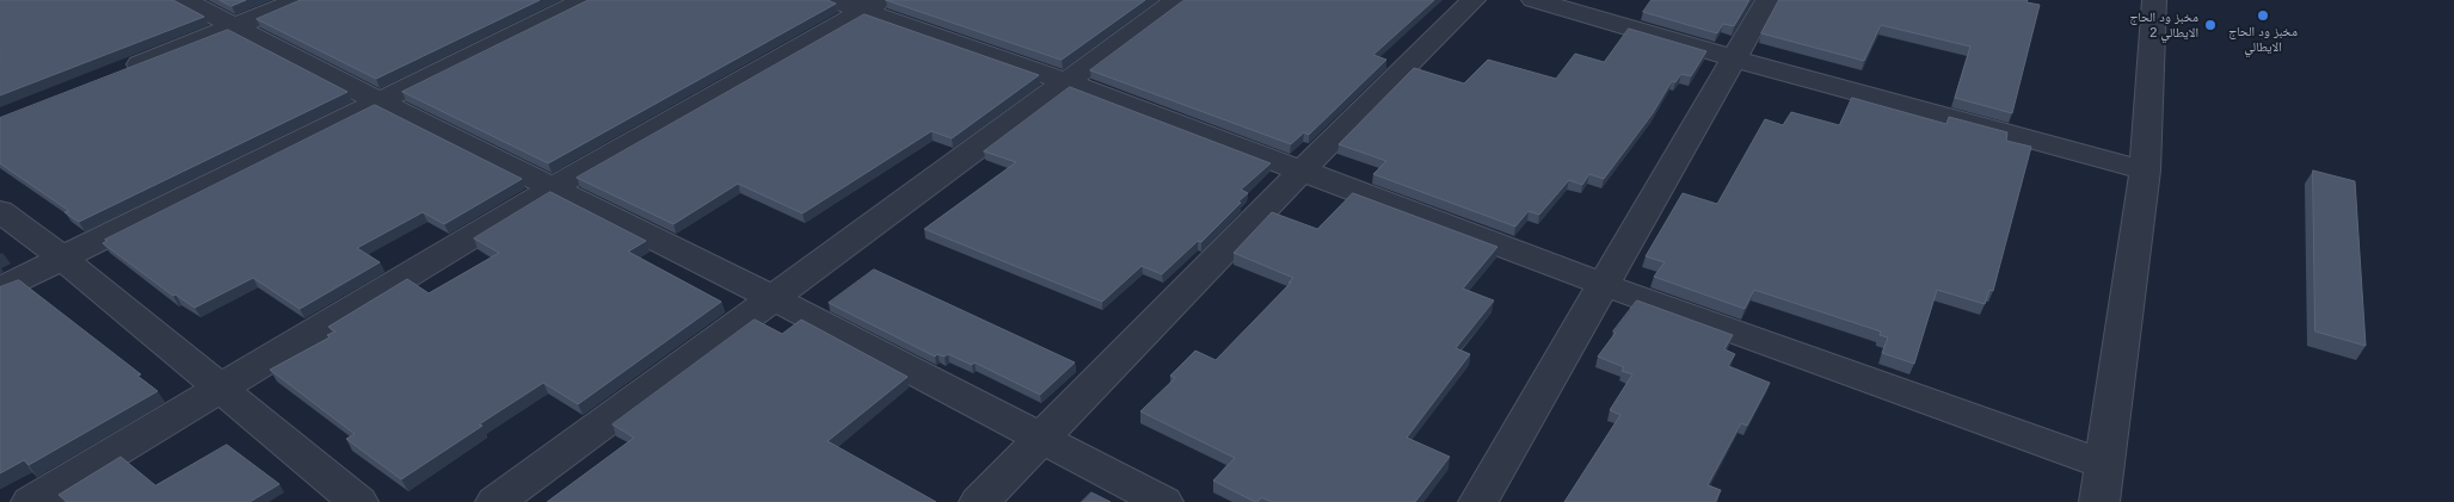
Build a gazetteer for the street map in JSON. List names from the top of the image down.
{
  "places": ["مخبز ود الحاج الايطالي", "مخبز ود الحاج الايطالي 2"]
}
